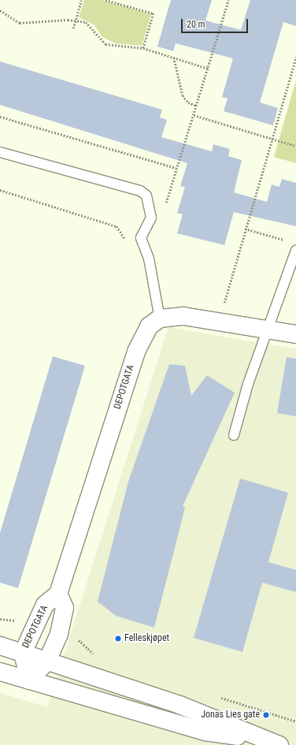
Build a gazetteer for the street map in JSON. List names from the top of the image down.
{
  "streets": {
    "street": ["DEPOTGATA"]
  },
  "places": ["Felleskjøpet", "Jonas Lies gate"],
  "scale_bar": "20 m"
}
